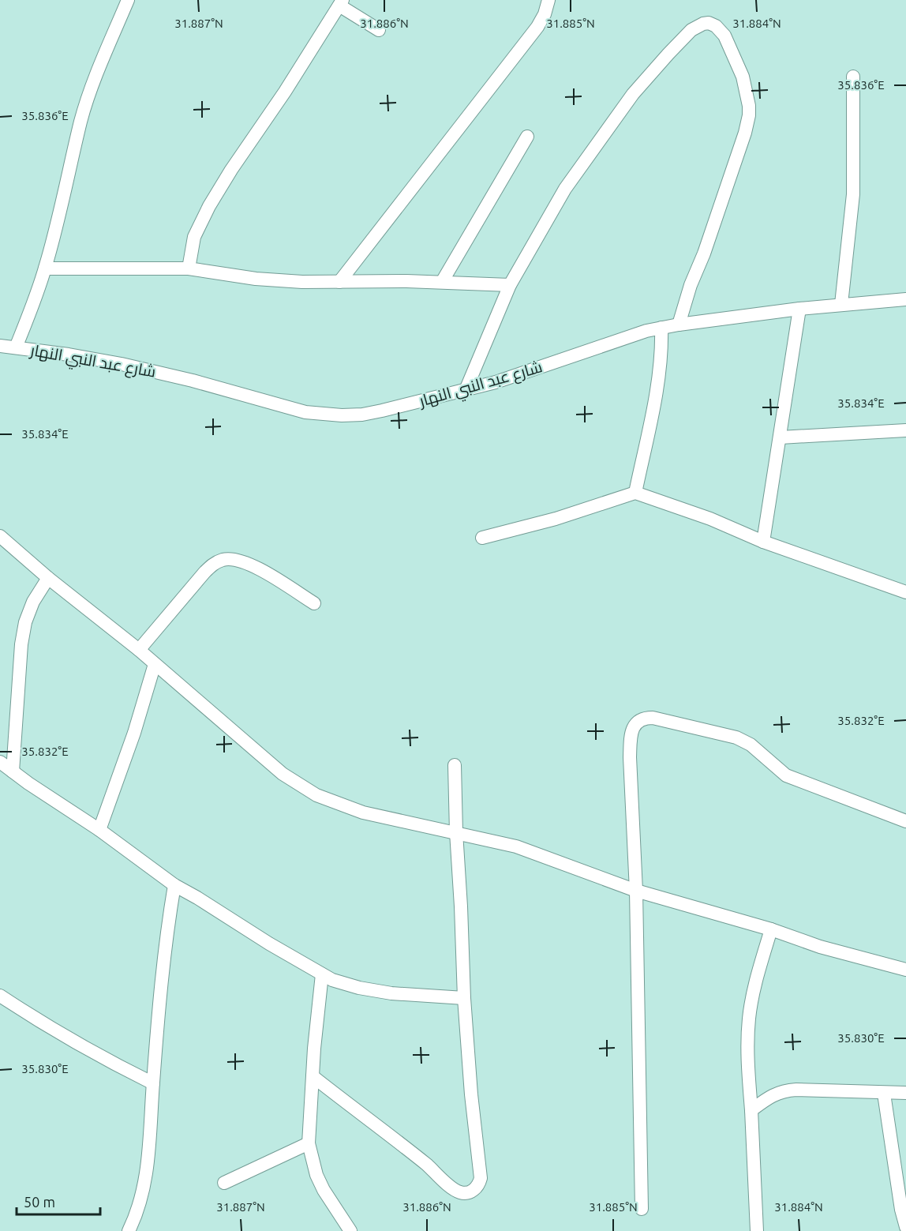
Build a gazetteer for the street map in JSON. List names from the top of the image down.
{
  "streets": {
    "street": ["شارع عبد النبي النهار"]
  },
  "scale_bar": "50 m",
  "coordinates": [
    "31.887°N",
    "31.886°N",
    "31.885°N",
    "31.884°N",
    "35.836°E",
    "35.834°E",
    "35.832°E",
    "35.830°E"
  ]
}
